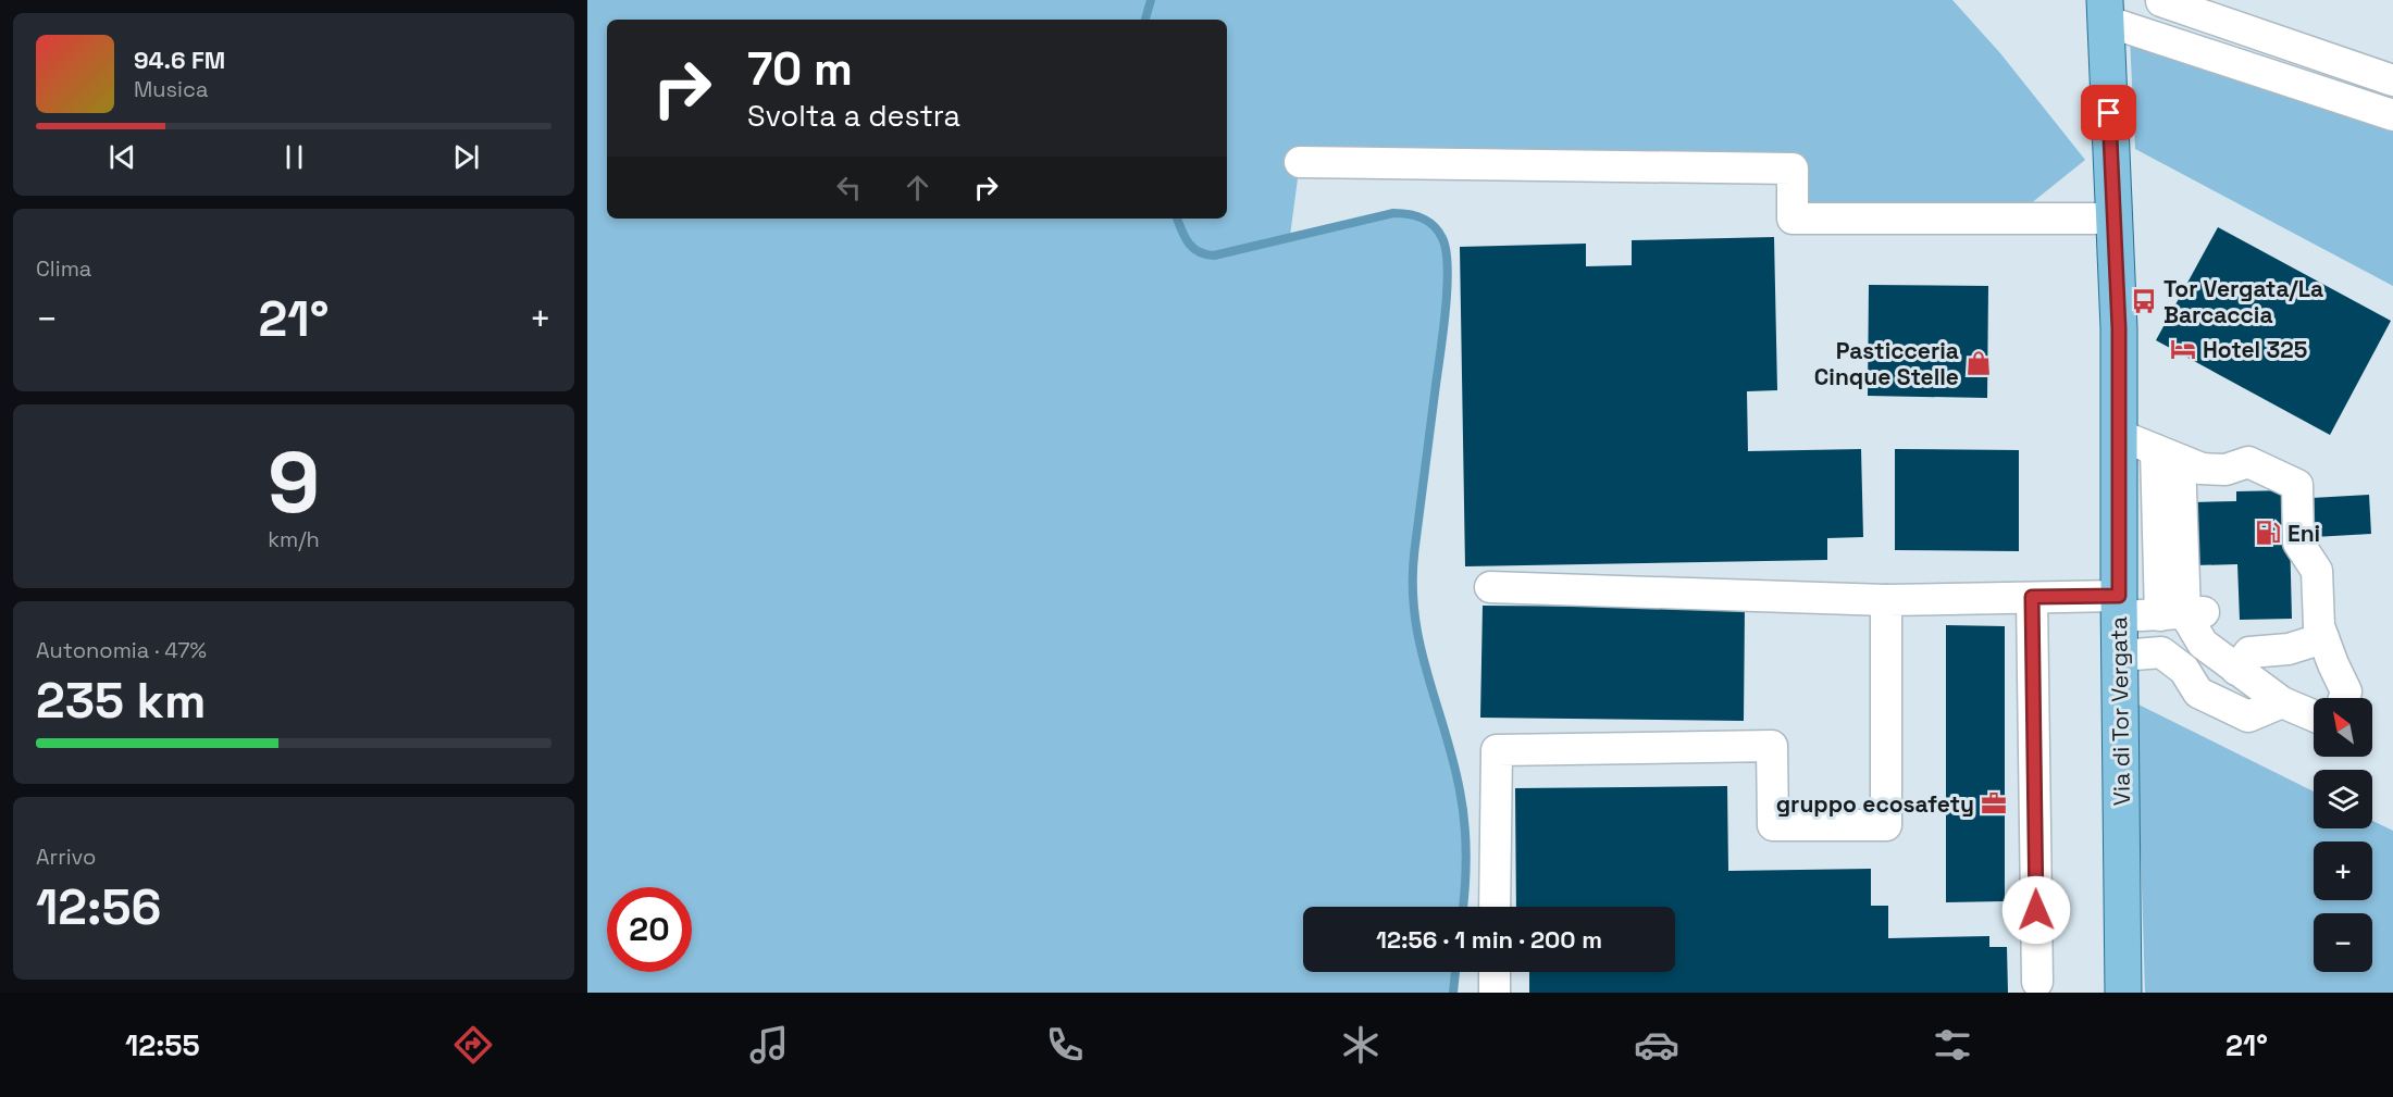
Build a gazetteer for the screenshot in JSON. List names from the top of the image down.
{
  "streets": {
    "main road": ["Via di Tor Vergata"]
  },
  "places": {
    "bus stop": ["Tor Vergata/La Barcaccia"],
    "hotel": ["Hotel 325"],
    "shop": ["Pasticceria Cinque Stelle"],
    "fuel station": ["Eni"],
    "office": ["gruppo ecosafety"]
  },
  "north": "top left",
  "page": {
    "turn": ["70 m", "Svolta a destra"],
    "song": ["94.6 FM", "Musica"],
    "tile": [
      "Clima",
      ["9", "km/h"],
      ["Autonomia · 47%", "235 km"],
      ["Arrivo", "12:56"]
    ],
    "heat": ["−", "21°", "+"],
    "map_buttons": ["+", "−"],
    "limit": "20",
    "trip": "12:56 · 1 min · 200 m",
    "tabs": ["12:55", "21°"]
  }
}
